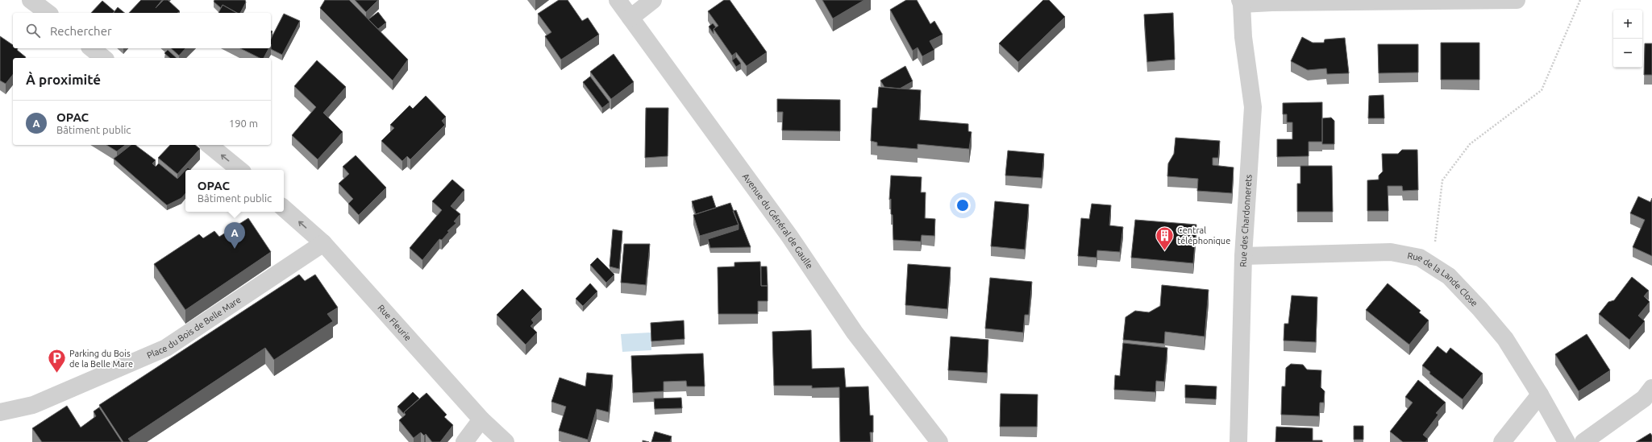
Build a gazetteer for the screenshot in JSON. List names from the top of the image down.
{
  "streets": {
    "street": [
      "Rue des Chardonnerets",
      "Avenue du Général de Gaulle",
      "Rue de la Lande Close",
      "Rue Fleurie",
      "Place du Bois de Belle Mare"
    ]
  },
  "crossings": [
    ["Rue des Chardonnerets", "Rue de la Lande Close"],
    ["Rue Fleurie", "Place du Bois de Belle Mare"]
  ],
  "places": {
    "building": ["Central téléphonique"],
    "parking": ["Parking du Bois de la Belle Mare"]
  },
  "page": {
    "map_buttons": ["+", "−"],
    "search": "Rechercher",
    "heading": "À proximité",
    "list": [
      {
        "mark": "A",
        "name": "OPAC",
        "note": "Bâtiment public",
        "value": "190 m"
      }
    ],
    "popup": ["OPAC", "Bâtiment public"],
    "pins": "A"
  }
}
